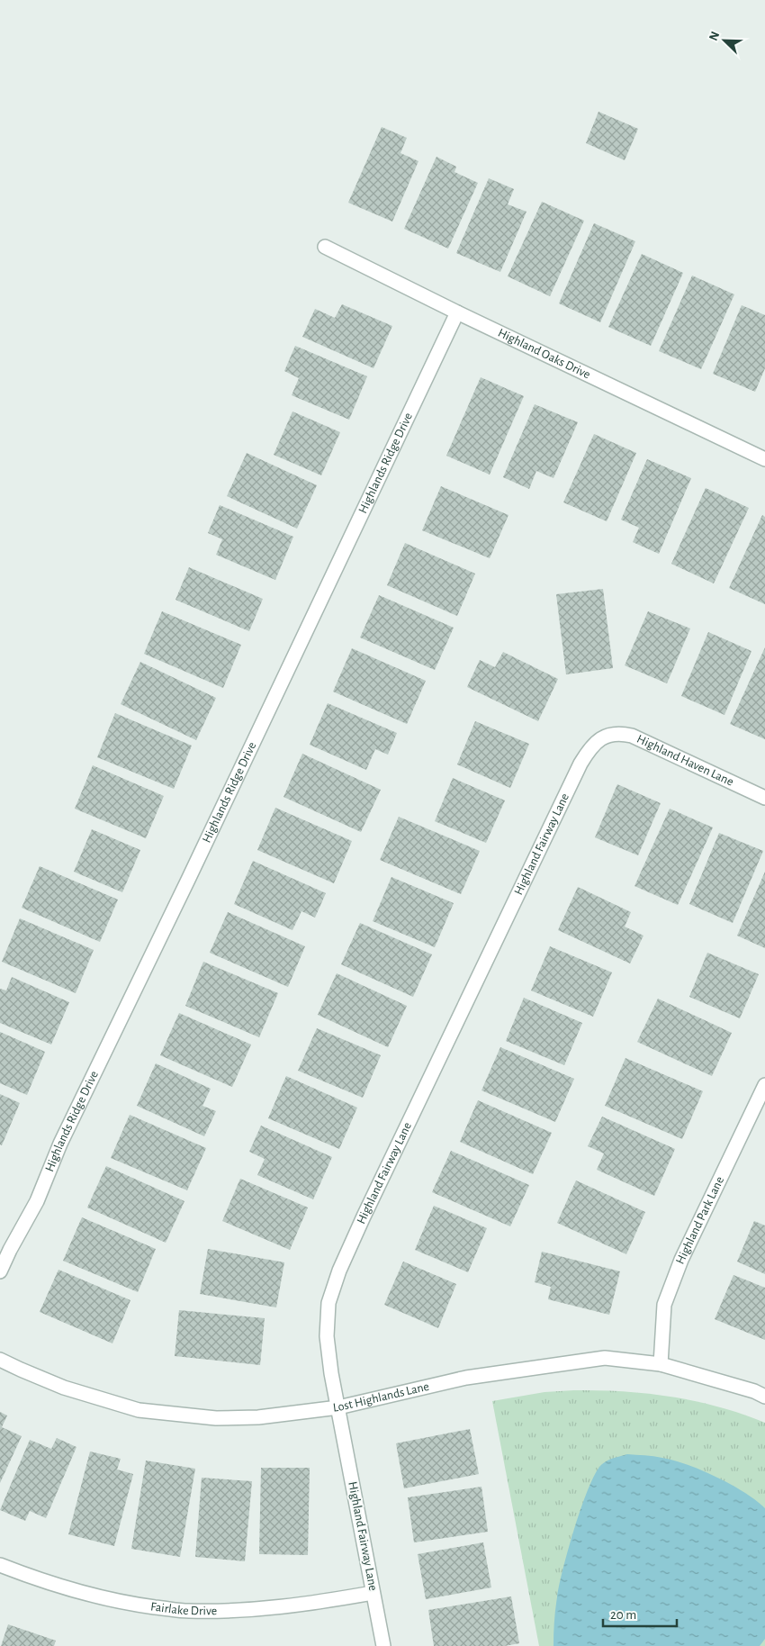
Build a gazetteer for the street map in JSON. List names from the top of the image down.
{
  "streets": {
    "street": [
      "Highland Oaks Drive",
      "Highlands Ridge Drive",
      "Highland Haven Lane",
      "Highland Fairway Lane",
      "Highland Park Lane",
      "Lost Highlands Lane",
      "Fairlake Drive"
    ]
  },
  "crossings": [
    ["Highland Oaks Drive", "Highlands Ridge Drive"],
    ["Highland Haven Lane", "Highland Fairway Lane"],
    ["Highland Fairway Lane", "Lost Highlands Lane"],
    ["Highland Fairway Lane", "Fairlake Drive"],
    ["Highland Park Lane", "Lost Highlands Lane"]
  ],
  "scale_bar": "20 m",
  "north": "top left"
}
